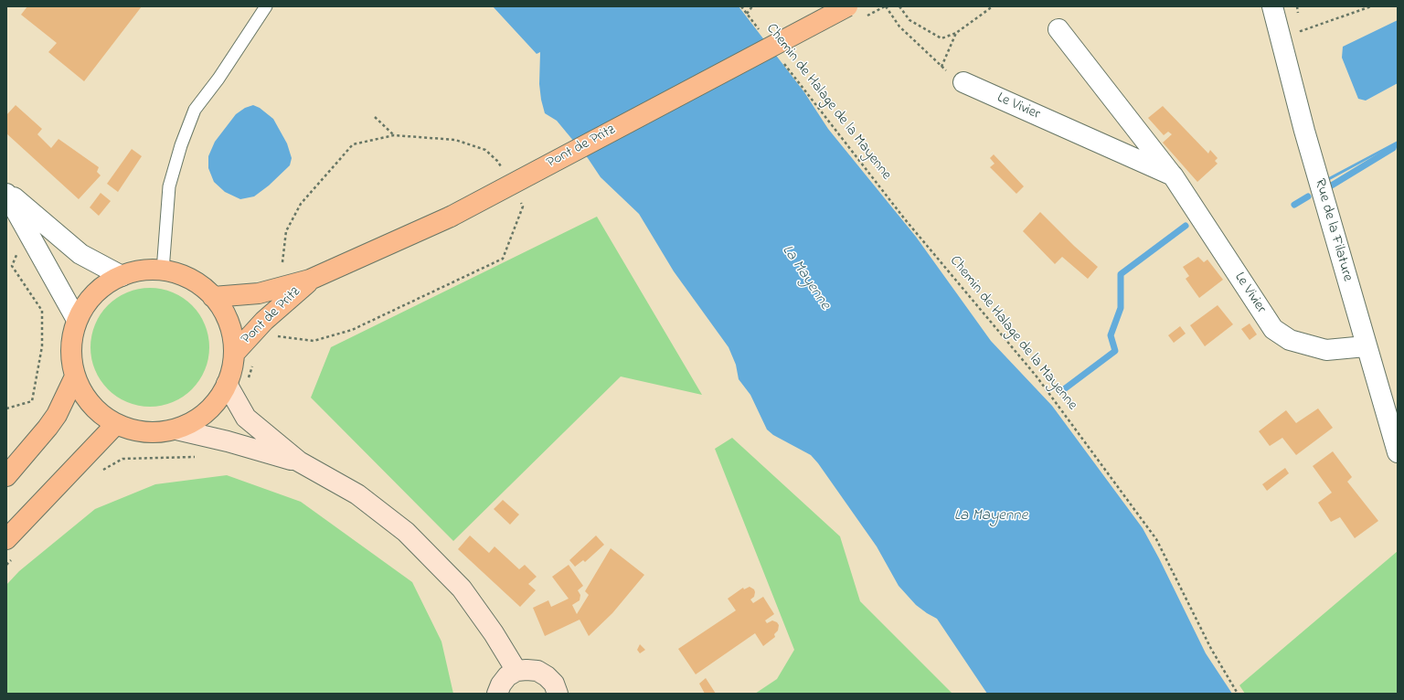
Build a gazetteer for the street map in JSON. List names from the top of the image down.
{
  "streets": {
    "main road": ["Pont de Pritz"],
    "street": ["Le Vivier", "Rue de la Filature"],
    "path": ["Chemin de Halage de la Mayenne"]
  },
  "crossings": [
    ["Le Vivier", "Rue de la Filature"]
  ],
  "water": ["La Mayenne"]
}
